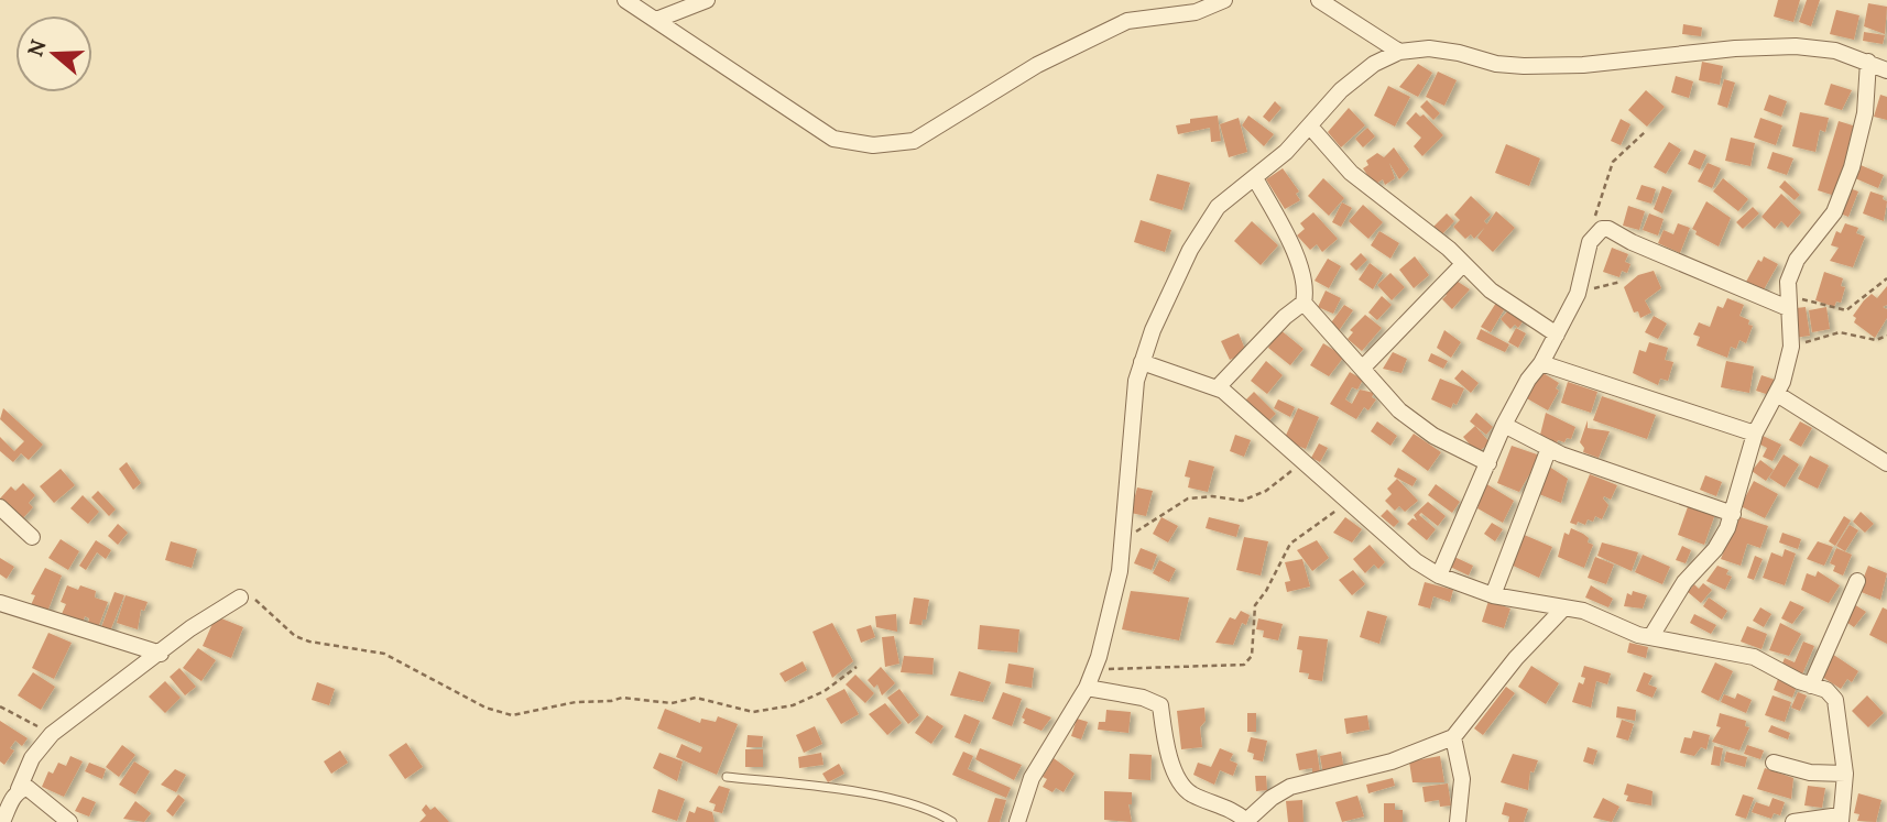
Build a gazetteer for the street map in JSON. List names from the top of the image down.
{
  "north": "left"
}
